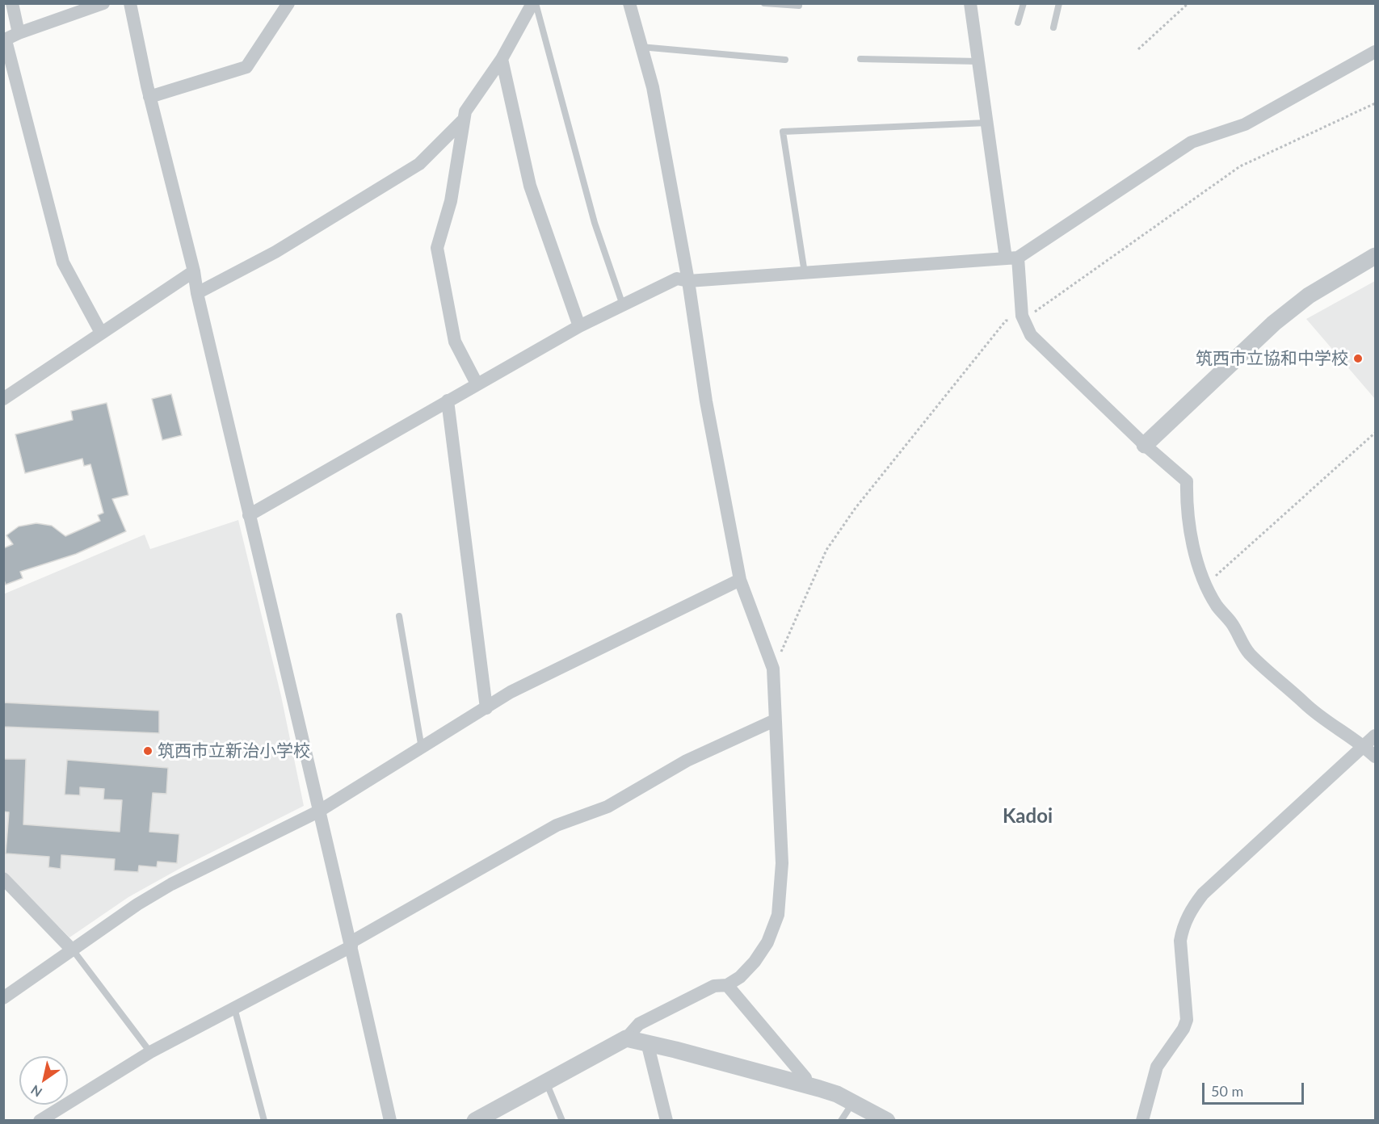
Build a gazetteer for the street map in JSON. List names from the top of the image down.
{
  "districts": ["Kadoi"],
  "places": ["筑西市立協和中学校", "筑西市立新治小学校"],
  "scale_bar": "50 m",
  "north": "bottom left"
}
